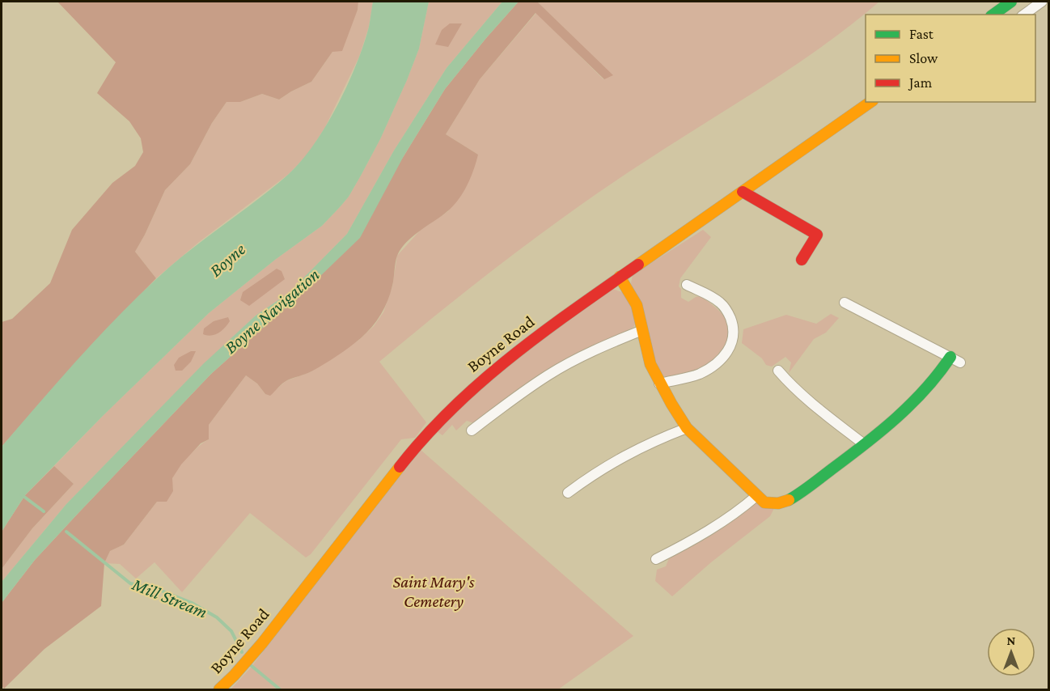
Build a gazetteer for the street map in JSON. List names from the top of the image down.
{
  "streets": {
    "street": ["Boyne Road"]
  },
  "water": ["Boyne", "Boyne Navigation", "Mill Stream"],
  "parks": ["Saint Mary's Cemetery"],
  "legend": ["Fast", "Slow", "Jam"],
  "north": "top"
}
